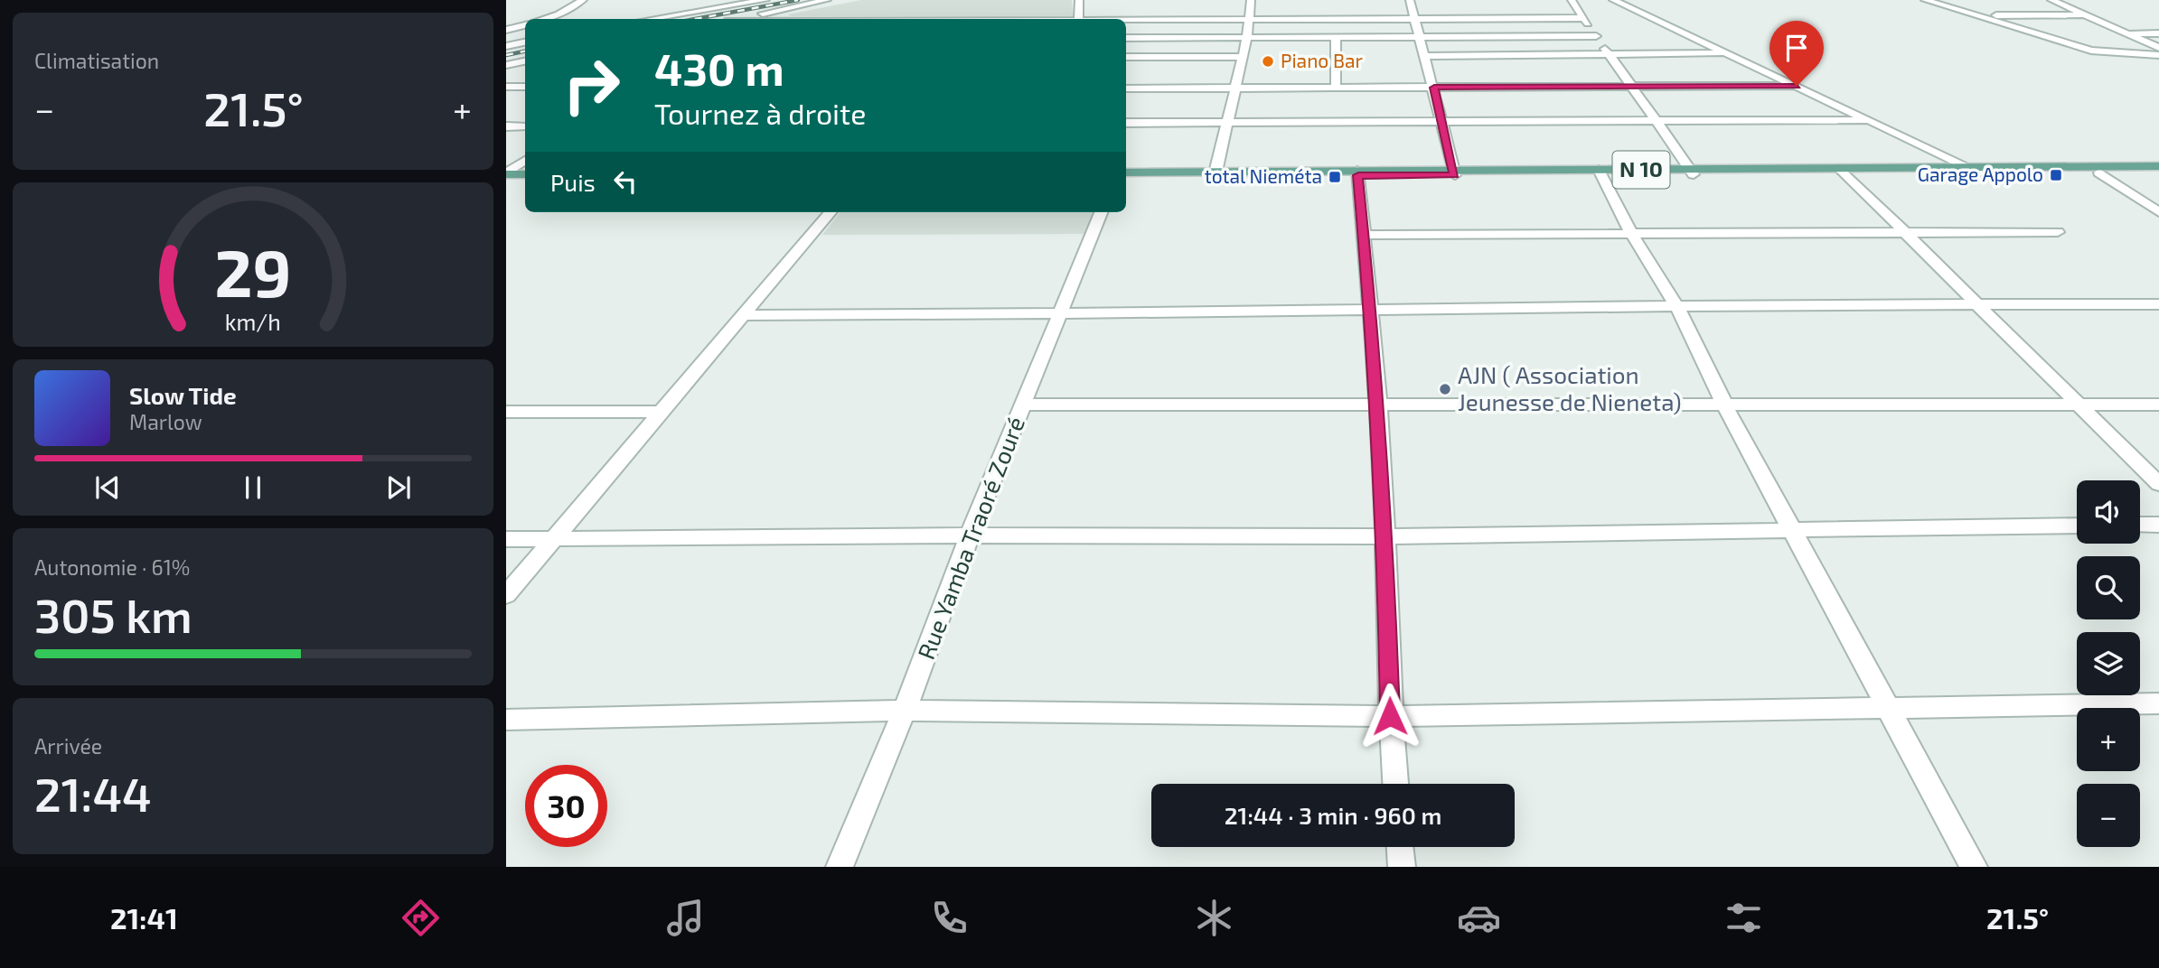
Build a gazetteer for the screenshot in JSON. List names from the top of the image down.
{
  "streets": {
    "main road": ["N 10"],
    "street": ["Rue Yamba Traoré Zouré"]
  },
  "places": {
    "other": ["Piano Bar", "AJN ( Association Jeunesse de Nieneta)"],
    "transit": ["Garage Appolo", "total Nieméta"]
  },
  "page": {
    "tile": [
      "Climatisation",
      ["Autonomie · 61%", "305 km"],
      ["Arrivée", "21:44"]
    ],
    "turn": ["430 m", "Tournez à droite"],
    "heat": ["−", "21.5°", "+"],
    "then": "Puis",
    "song": ["Slow Tide", "Marlow"],
    "map_buttons": ["+", "−"],
    "limit": "30",
    "trip": "21:44 · 3 min · 960 m",
    "tabs": ["21:41", "21.5°"],
    "gauge": ["29", "km/h"]
  }
}
